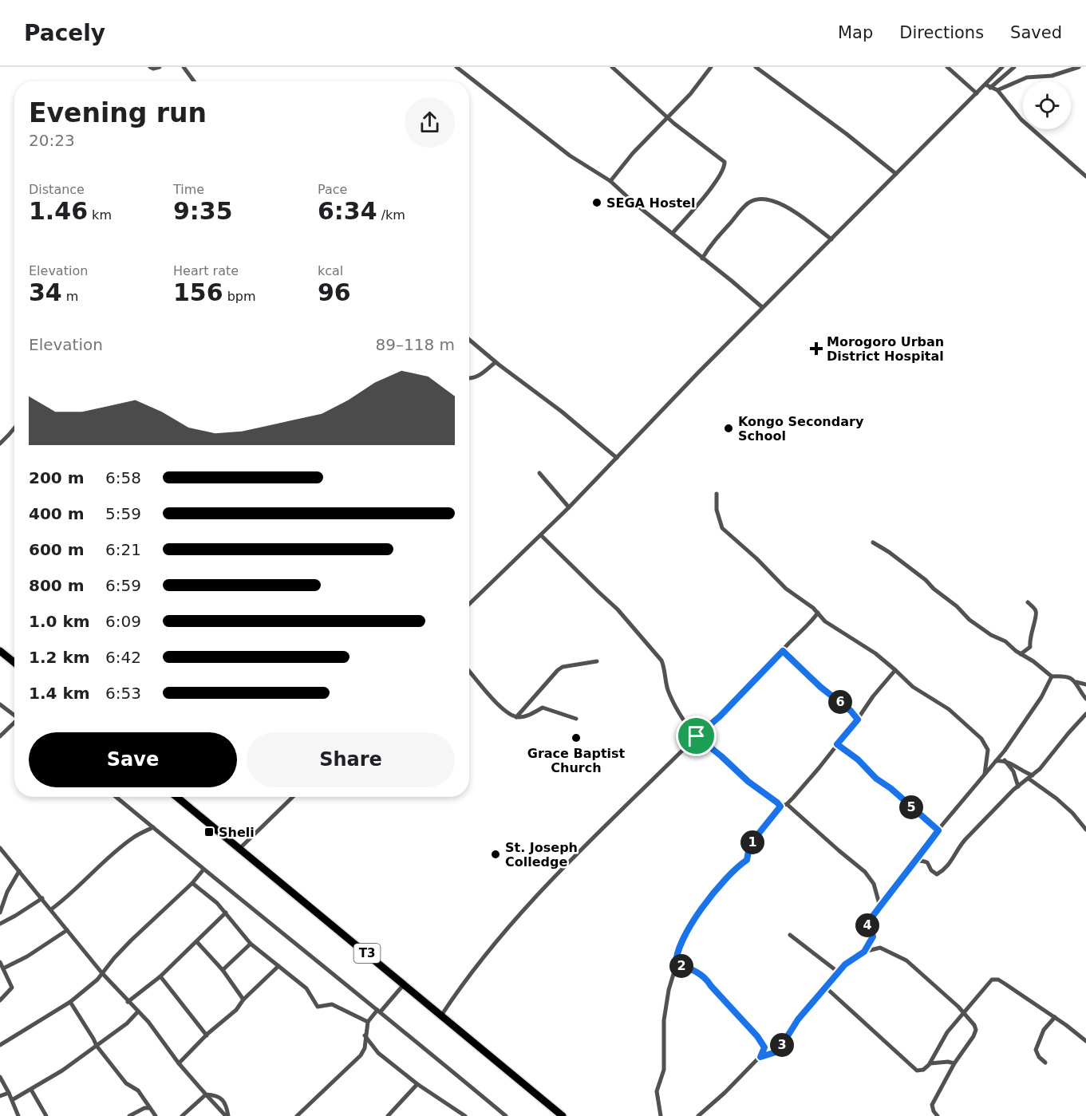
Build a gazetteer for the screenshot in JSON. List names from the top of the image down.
{
  "streets": {
    "highway": ["T3"]
  },
  "places": {
    "other": [
      "SEGA Hostel",
      "Kongo Secondary School",
      "Grace Baptist Church",
      "St. Joseph Colledge"
    ],
    "health": ["Morogoro Urban District Hospital"],
    "transit": ["Sheli"]
  },
  "page": {
    "header": "Pacely",
    "nav": ["Map", "Directions", "Saved"],
    "heading": ["Evening run", "20:23"],
    "stats": [
      ["Distance", "1.46 km"],
      ["Time", "9:35"],
      ["Pace", "6:34 /km"],
      ["Elevation", "34 m"],
      ["Heart rate", "156 bpm"],
      ["kcal", "96"]
    ],
    "chart": ["Elevation", "89–118 m"],
    "list": [
      {
        "name": "200 m",
        "note": "6:58"
      },
      {
        "name": "400 m",
        "note": "5:59"
      },
      {
        "name": "600 m",
        "note": "6:21"
      },
      {
        "name": "800 m",
        "note": "6:59"
      },
      {
        "name": "1.0 km",
        "note": "6:09"
      },
      {
        "name": "1.2 km",
        "note": "6:42"
      },
      {
        "name": "1.4 km",
        "note": "6:53"
      }
    ],
    "pins": [
      "6",
      "5",
      "1",
      "4",
      "2",
      "3"
    ],
    "buttons": ["Save", "Share"]
  }
}
